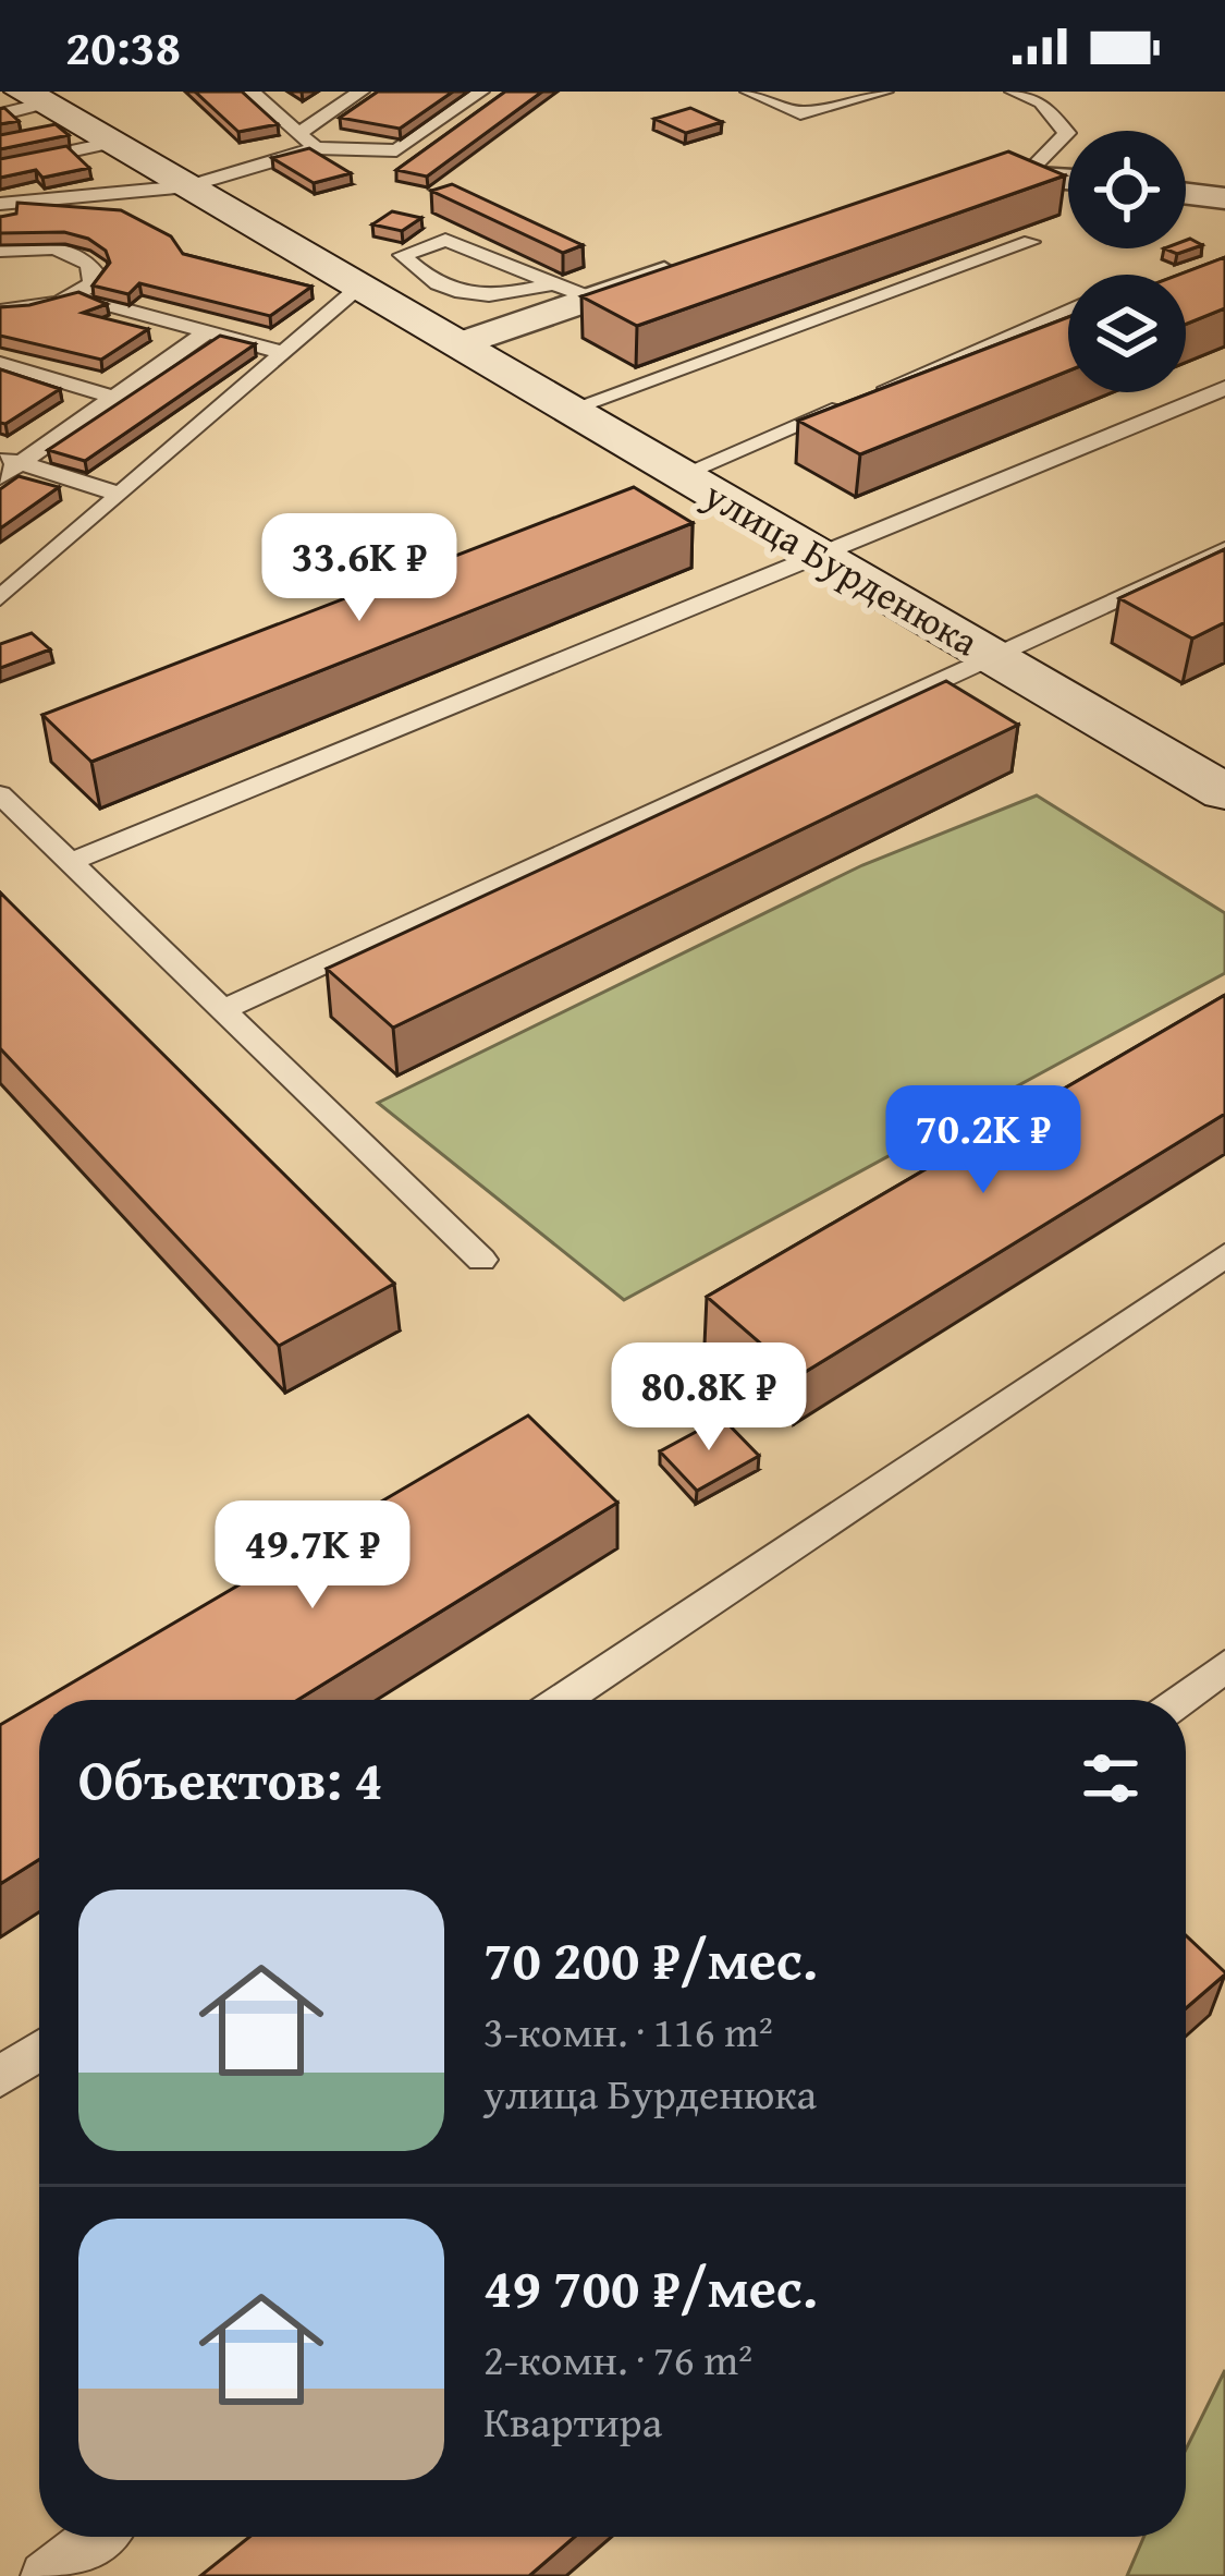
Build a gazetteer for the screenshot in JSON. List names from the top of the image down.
{
  "streets": {
    "street": ["улица Бурденюка"]
  },
  "page": {
    "status": "20:38",
    "price": [
      "33.6K ₽",
      "70.2K ₽",
      "80.8K ₽",
      "49.7K ₽"
    ],
    "heading": "Объектов: 4",
    "list": [
      {
        "name": "70 200 ₽/мес.",
        "note": "3-комн. · 116 m² · улица Бурденюка"
      },
      {
        "name": "49 700 ₽/мес.",
        "note": "2-комн. · 76 m² · Квартира"
      }
    ]
  }
}
